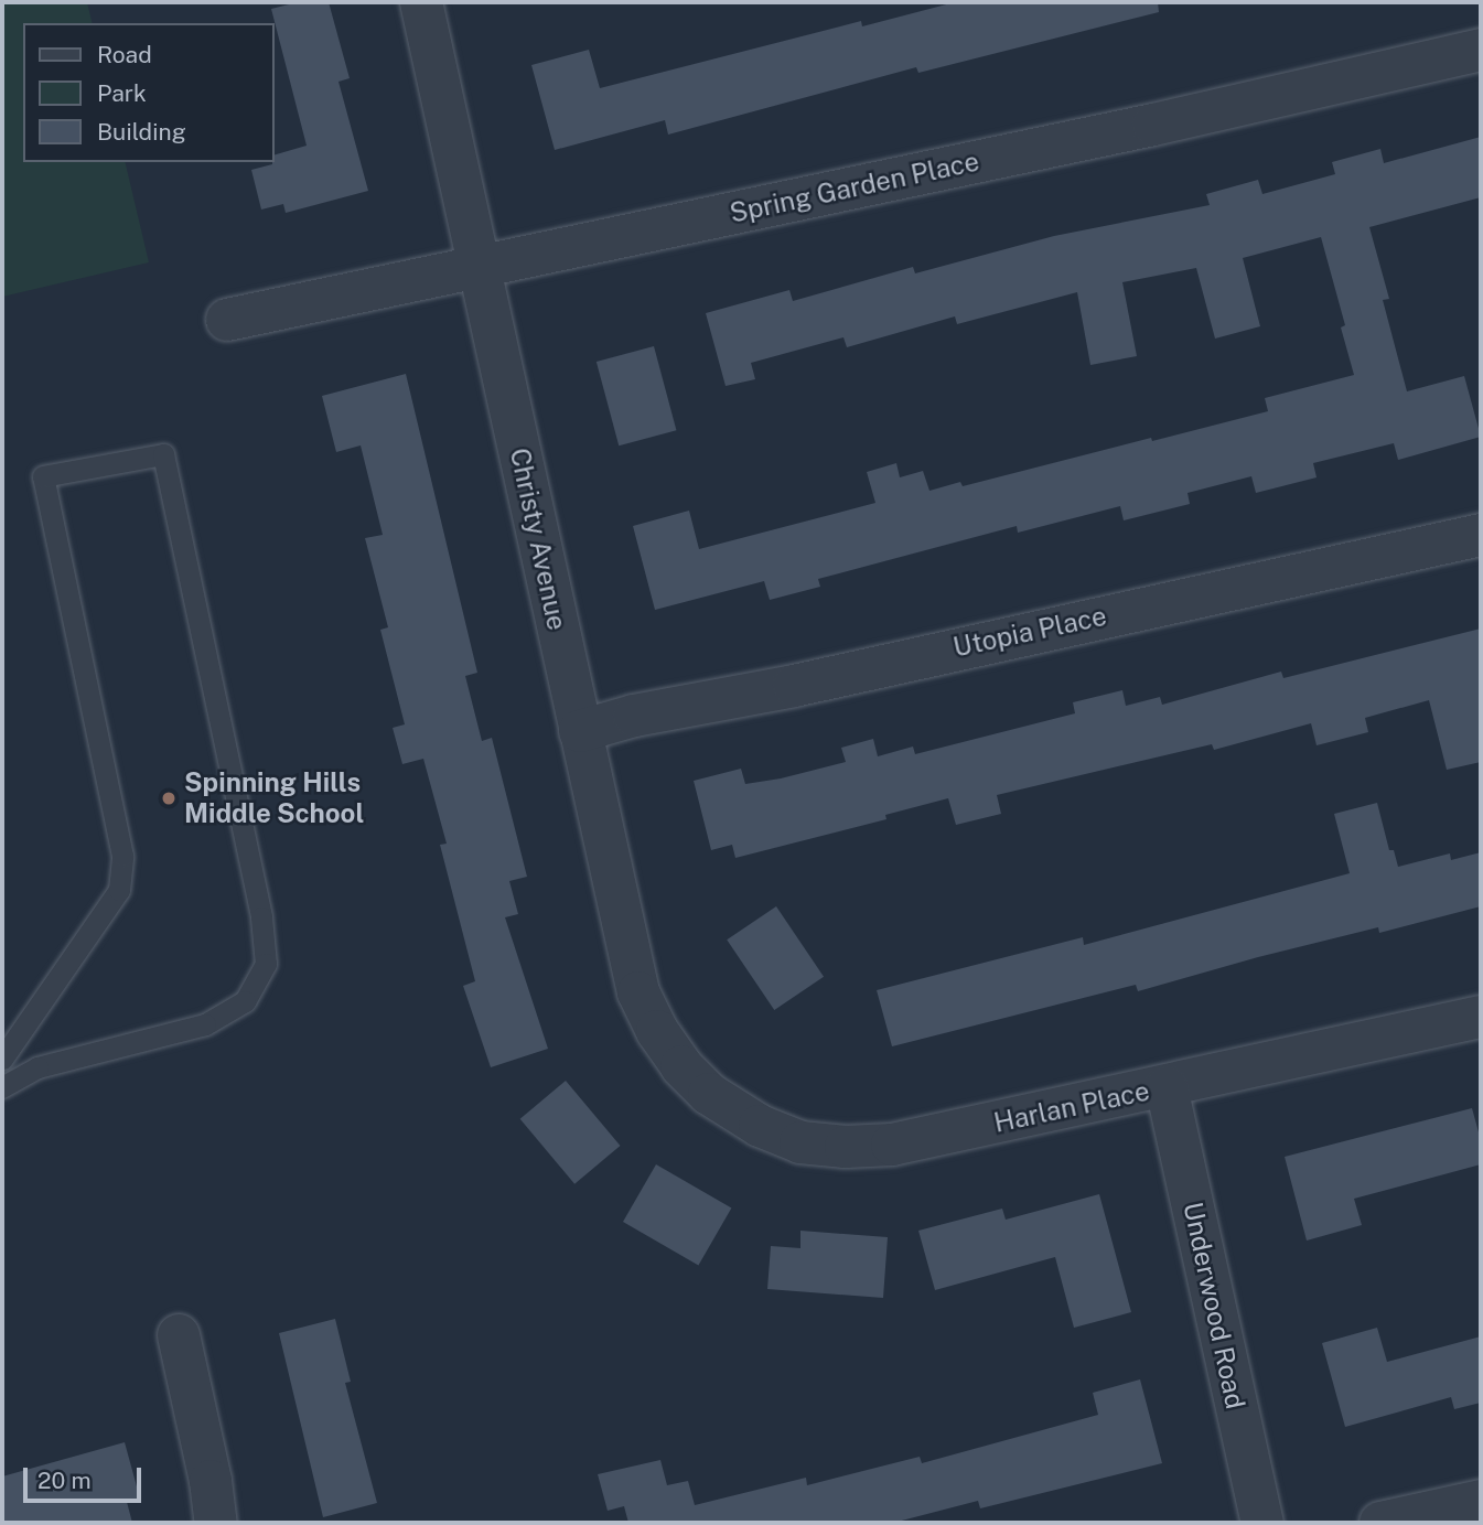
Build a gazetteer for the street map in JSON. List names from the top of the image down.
{
  "streets": {
    "street": [
      "Spring Garden Place",
      "Christy Avenue",
      "Utopia Place",
      "Harlan Place",
      "Underwood Road"
    ]
  },
  "crossings": [
    ["Spring Garden Place", "Christy Avenue"],
    ["Christy Avenue", "Utopia Place"],
    ["Christy Avenue", "Harlan Place"],
    ["Harlan Place", "Underwood Road"]
  ],
  "places": ["Spinning Hills Middle School"],
  "legend": ["Road", "Park", "Building"],
  "scale_bar": "20 m"
}
